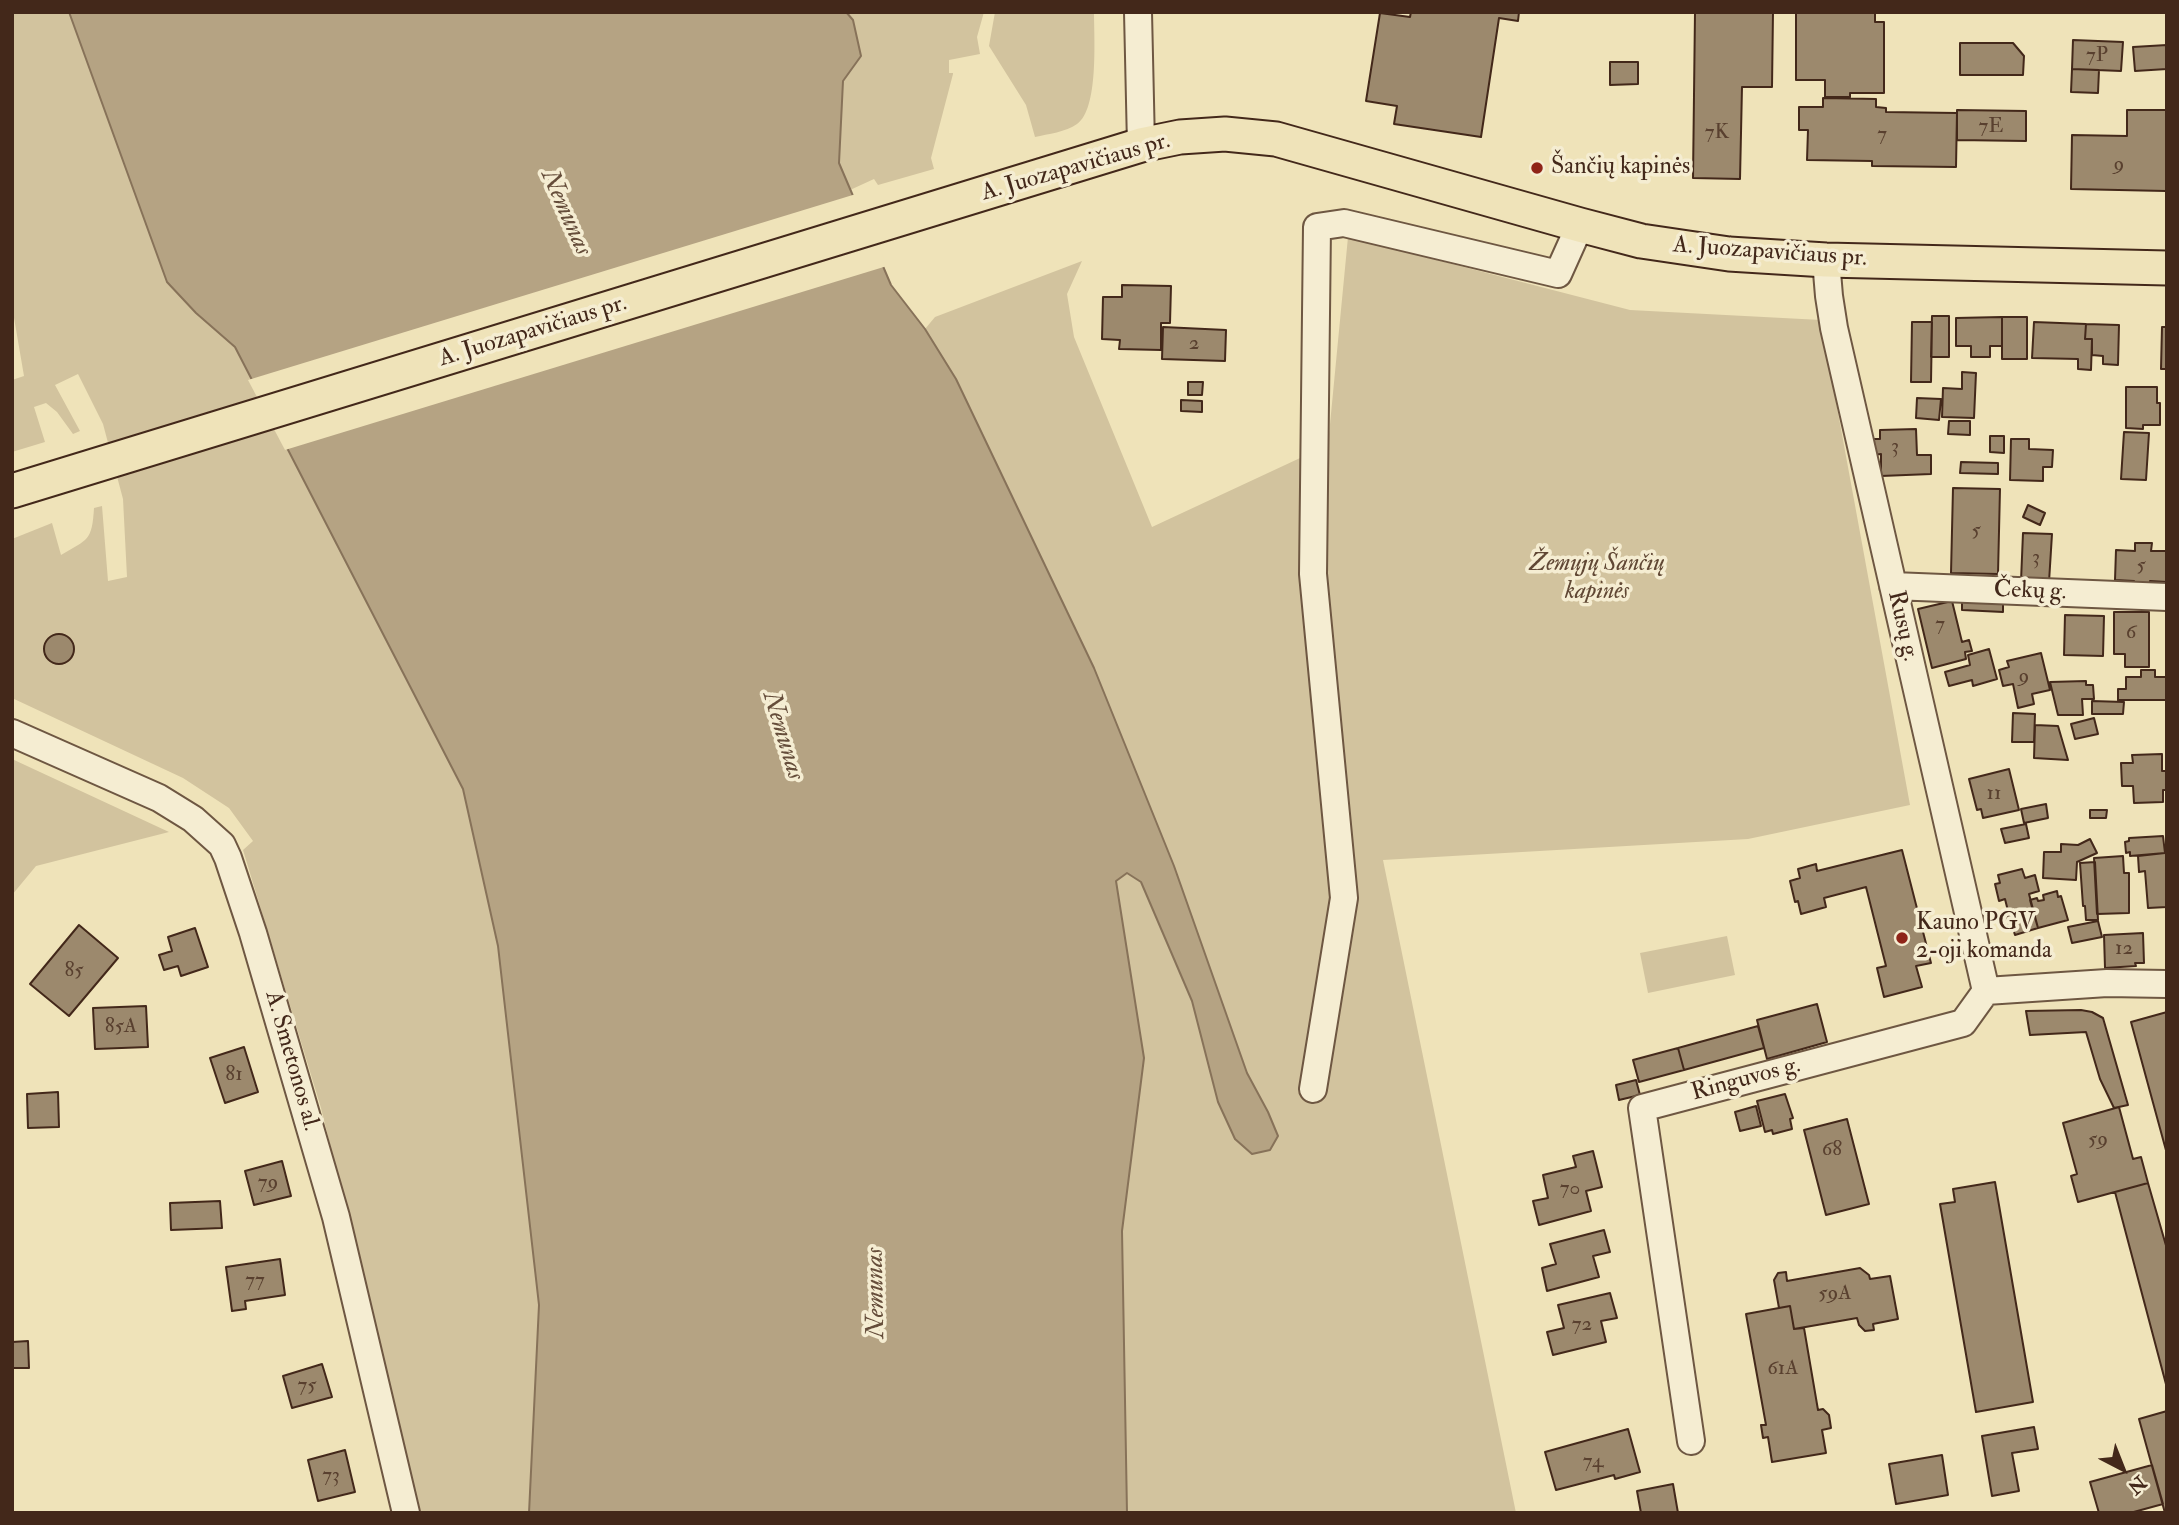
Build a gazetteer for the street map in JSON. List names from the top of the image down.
{
  "streets": {
    "main road": ["A. Juozapavičiaus pr."],
    "street": [
      "Čekų g.",
      "Rusų g.",
      "A. Smetonos al.",
      "Ringuvos g."
    ]
  },
  "crossings": [
    ["A. Juozapavičiaus pr.", "Rusų g."],
    ["Čekų g.", "Rusų g."],
    ["Rusų g.", "Ringuvos g."]
  ],
  "water": ["Nemunas"],
  "parks": ["Žemųjų Šančių kapinės"],
  "places": ["Šančių kapinės", "Kauno PGV 2-oji komanda"],
  "house_numbers": [
    "7P",
    "7E",
    "7K",
    "7",
    "9",
    "2",
    "3",
    "5",
    "3",
    "5",
    "7",
    "6",
    "9",
    "11",
    "12",
    "85",
    "85A",
    "81",
    "59",
    "68",
    "79",
    "70",
    "77",
    "59A",
    "72",
    "61A",
    "75",
    "74",
    "73"
  ],
  "north": "bottom right"
}
